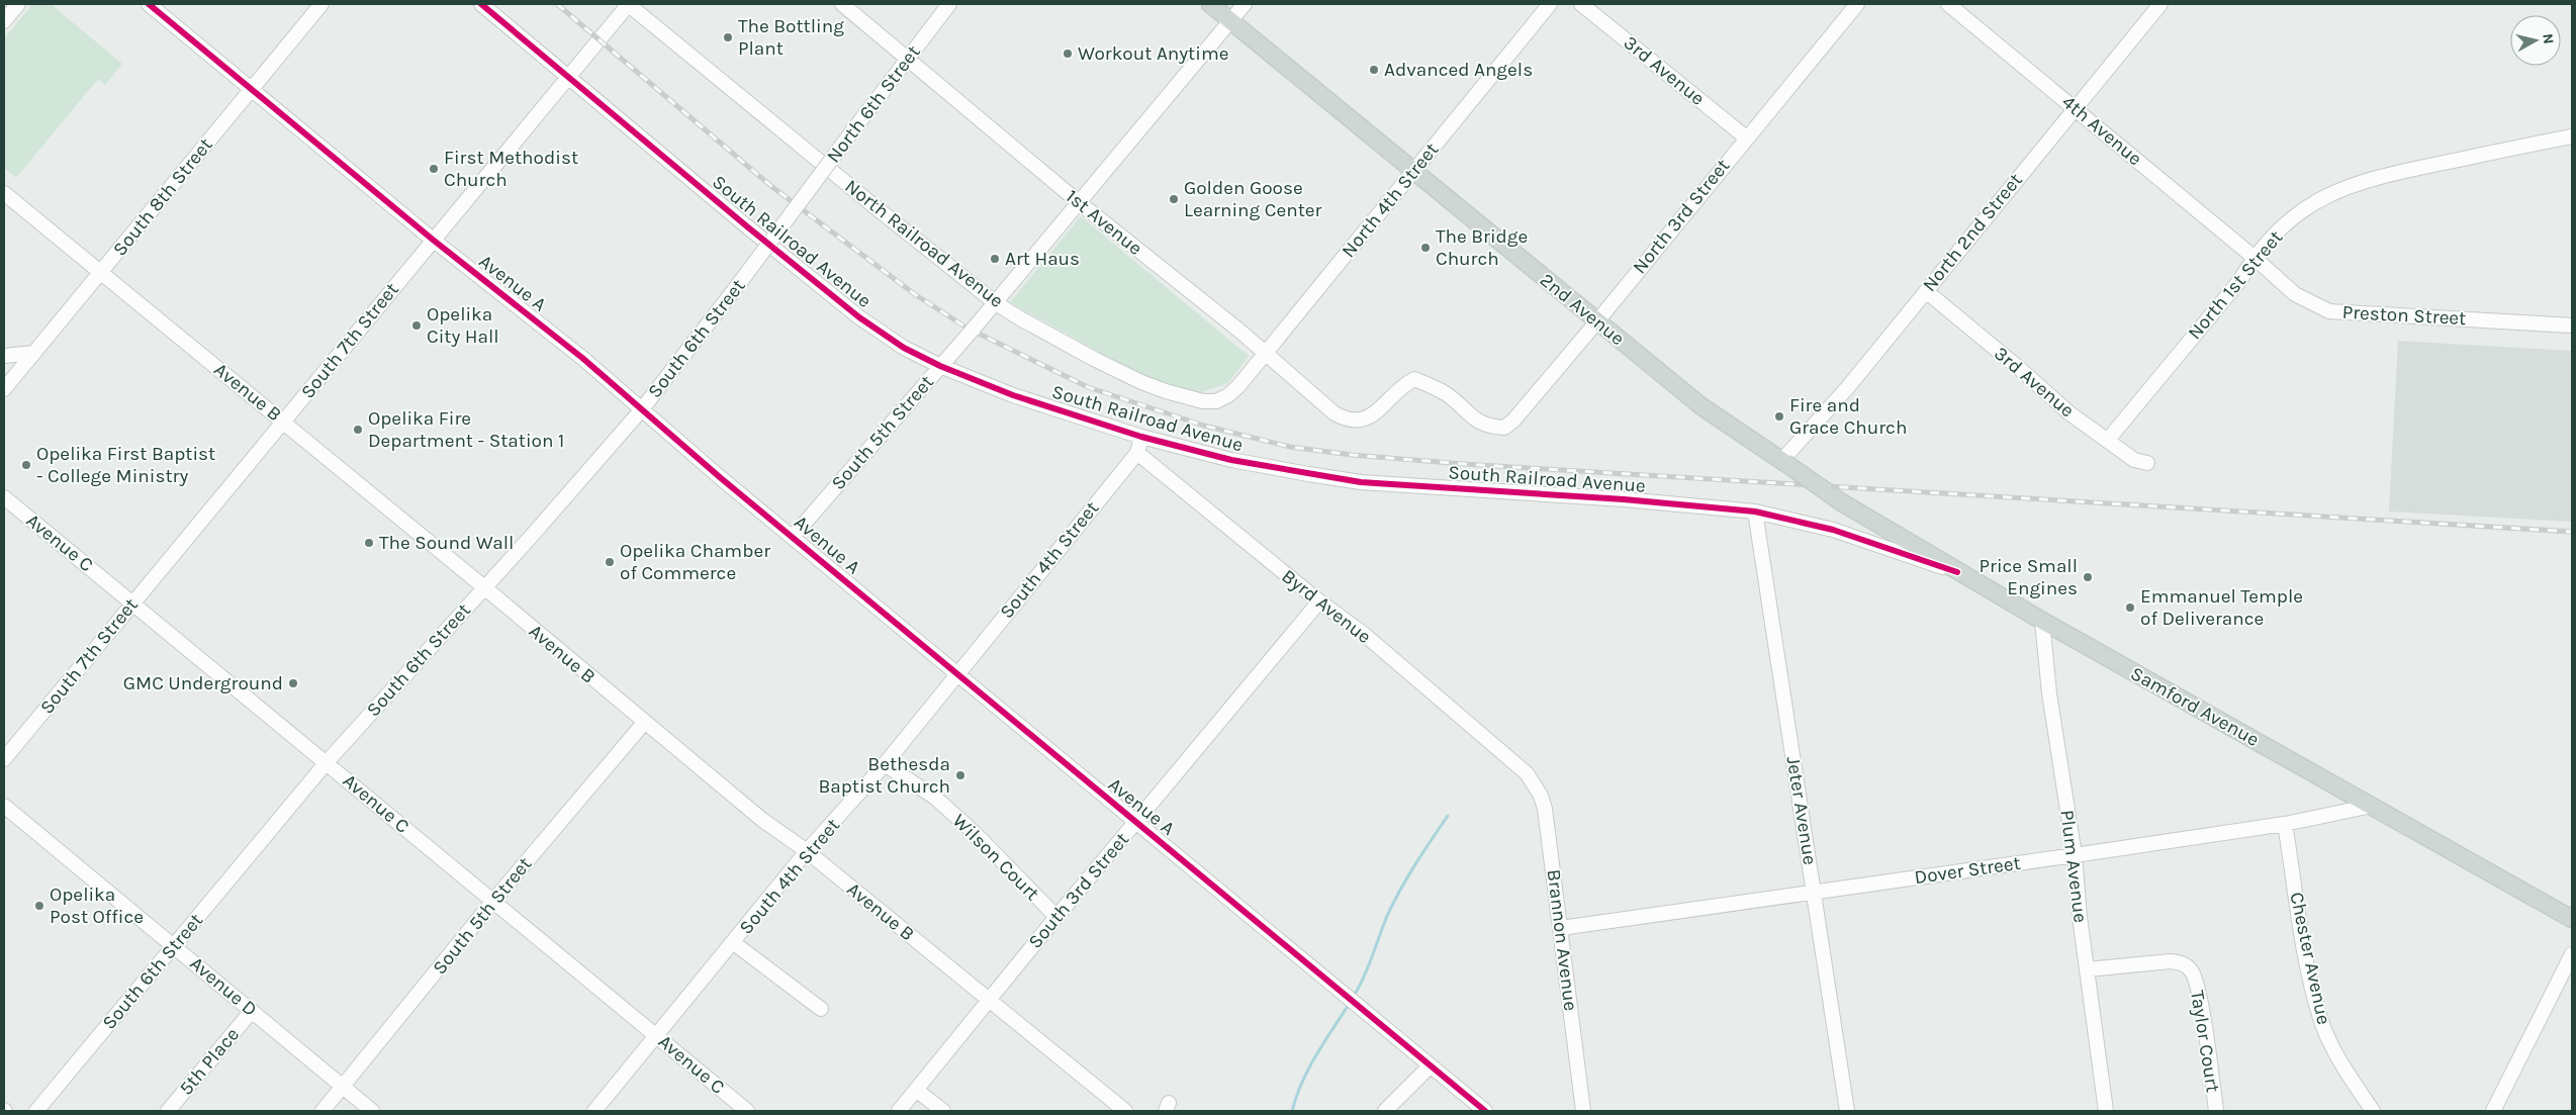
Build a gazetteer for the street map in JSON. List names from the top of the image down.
{
  "streets": {
    "main road": ["2nd Avenue", "Samford Avenue"],
    "street": [
      "3rd Avenue",
      "North 6th Street",
      "4th Avenue",
      "South 8th Street",
      "North 4th Street",
      "North 3rd Street",
      "1st Avenue",
      "North 2nd Street",
      "South Railroad Avenue",
      "North Railroad Avenue",
      "Avenue A",
      "North 1st Street",
      "Preston Street",
      "South 6th Street",
      "South 7th Street",
      "Avenue B",
      "South 5th Street",
      "Avenue C",
      "South 4th Street",
      "Byrd Avenue",
      "Jeter Avenue",
      "Wilson Court",
      "Plum Avenue",
      "Dover Street",
      "South 3rd Street",
      "Brannon Avenue",
      "Chester Avenue",
      "Avenue D",
      "Taylor Court",
      "5th Place"
    ]
  },
  "crossings": [
    ["3rd Avenue", "North 3rd Street"],
    ["3rd Avenue", "North 2nd Street"],
    ["3rd Avenue", "North 1st Street"],
    ["North 6th Street", "1st Avenue"],
    ["North 6th Street", "South 6th Street"],
    ["4th Avenue", "North 2nd Street"],
    ["4th Avenue", "North 1st Street"],
    ["4th Avenue", "Preston Street"],
    ["South 8th Street", "Avenue A"],
    ["South 8th Street", "Avenue B"],
    ["North 4th Street", "1st Avenue"],
    ["North 4th Street", "North Railroad Avenue"],
    ["North 4th Street", "2nd Avenue"],
    ["North 3rd Street", "1st Avenue"],
    ["North 3rd Street", "2nd Avenue"],
    ["1st Avenue", "South 5th Street"],
    ["North 2nd Street", "2nd Avenue"],
    ["South Railroad Avenue", "South 7th Street"],
    ["South Railroad Avenue", "South 5th Street"],
    ["South Railroad Avenue", "Samford Avenue"],
    ["South Railroad Avenue", "Jeter Avenue"],
    ["North Railroad Avenue", "South 7th Street"],
    ["North Railroad Avenue", "South 5th Street"],
    ["Avenue A", "South 6th Street"],
    ["Avenue A", "South 7th Street"],
    ["Avenue A", "South 5th Street"],
    ["Avenue A", "South 4th Street"],
    ["Avenue A", "South 3rd Street"],
    ["North 1st Street", "Preston Street"],
    ["2nd Avenue", "South 5th Street"],
    ["2nd Avenue", "Samford Avenue"],
    ["South 6th Street", "Avenue B"],
    ["South 6th Street", "Avenue C"],
    ["South 6th Street", "Avenue D"],
    ["South 7th Street", "Avenue B"],
    ["South 7th Street", "Avenue C"],
    ["Avenue B", "South 5th Street"],
    ["Avenue B", "South 4th Street"],
    ["Avenue B", "South 3rd Street"],
    ["South 5th Street", "Avenue C"],
    ["South 5th Street", "Avenue D"],
    ["Avenue C", "South 4th Street"],
    ["South 4th Street", "Byrd Avenue"],
    ["South 4th Street", "Wilson Court"],
    ["Byrd Avenue", "South 3rd Street"],
    ["Byrd Avenue", "Brannon Avenue"],
    ["Samford Avenue", "Plum Avenue"],
    ["Samford Avenue", "Dover Street"],
    ["Jeter Avenue", "Dover Street"],
    ["Wilson Court", "South 3rd Street"],
    ["Plum Avenue", "Dover Street"],
    ["Plum Avenue", "Taylor Court"],
    ["Dover Street", "Brannon Avenue"],
    ["Dover Street", "Chester Avenue"],
    ["Avenue D", "5th Place"]
  ],
  "places": [
    "The Bottling Plant",
    "Workout Anytime",
    "Advanced Angels",
    "First Methodist Church",
    "Golden Goose Learning Center",
    "The Bridge Church",
    "Art Haus",
    "Opelika City Hall",
    "Fire and Grace Church",
    "Opelika Fire Department - Station 1",
    "Opelika First Baptist - College Ministry",
    "The Sound Wall",
    "Opelika Chamber of Commerce",
    "Price Small Engines",
    "Emmanuel Temple of Deliverance",
    "GMC Underground",
    "Bethesda Baptist Church",
    "Opelika Post Office"
  ],
  "north": "right"
}
